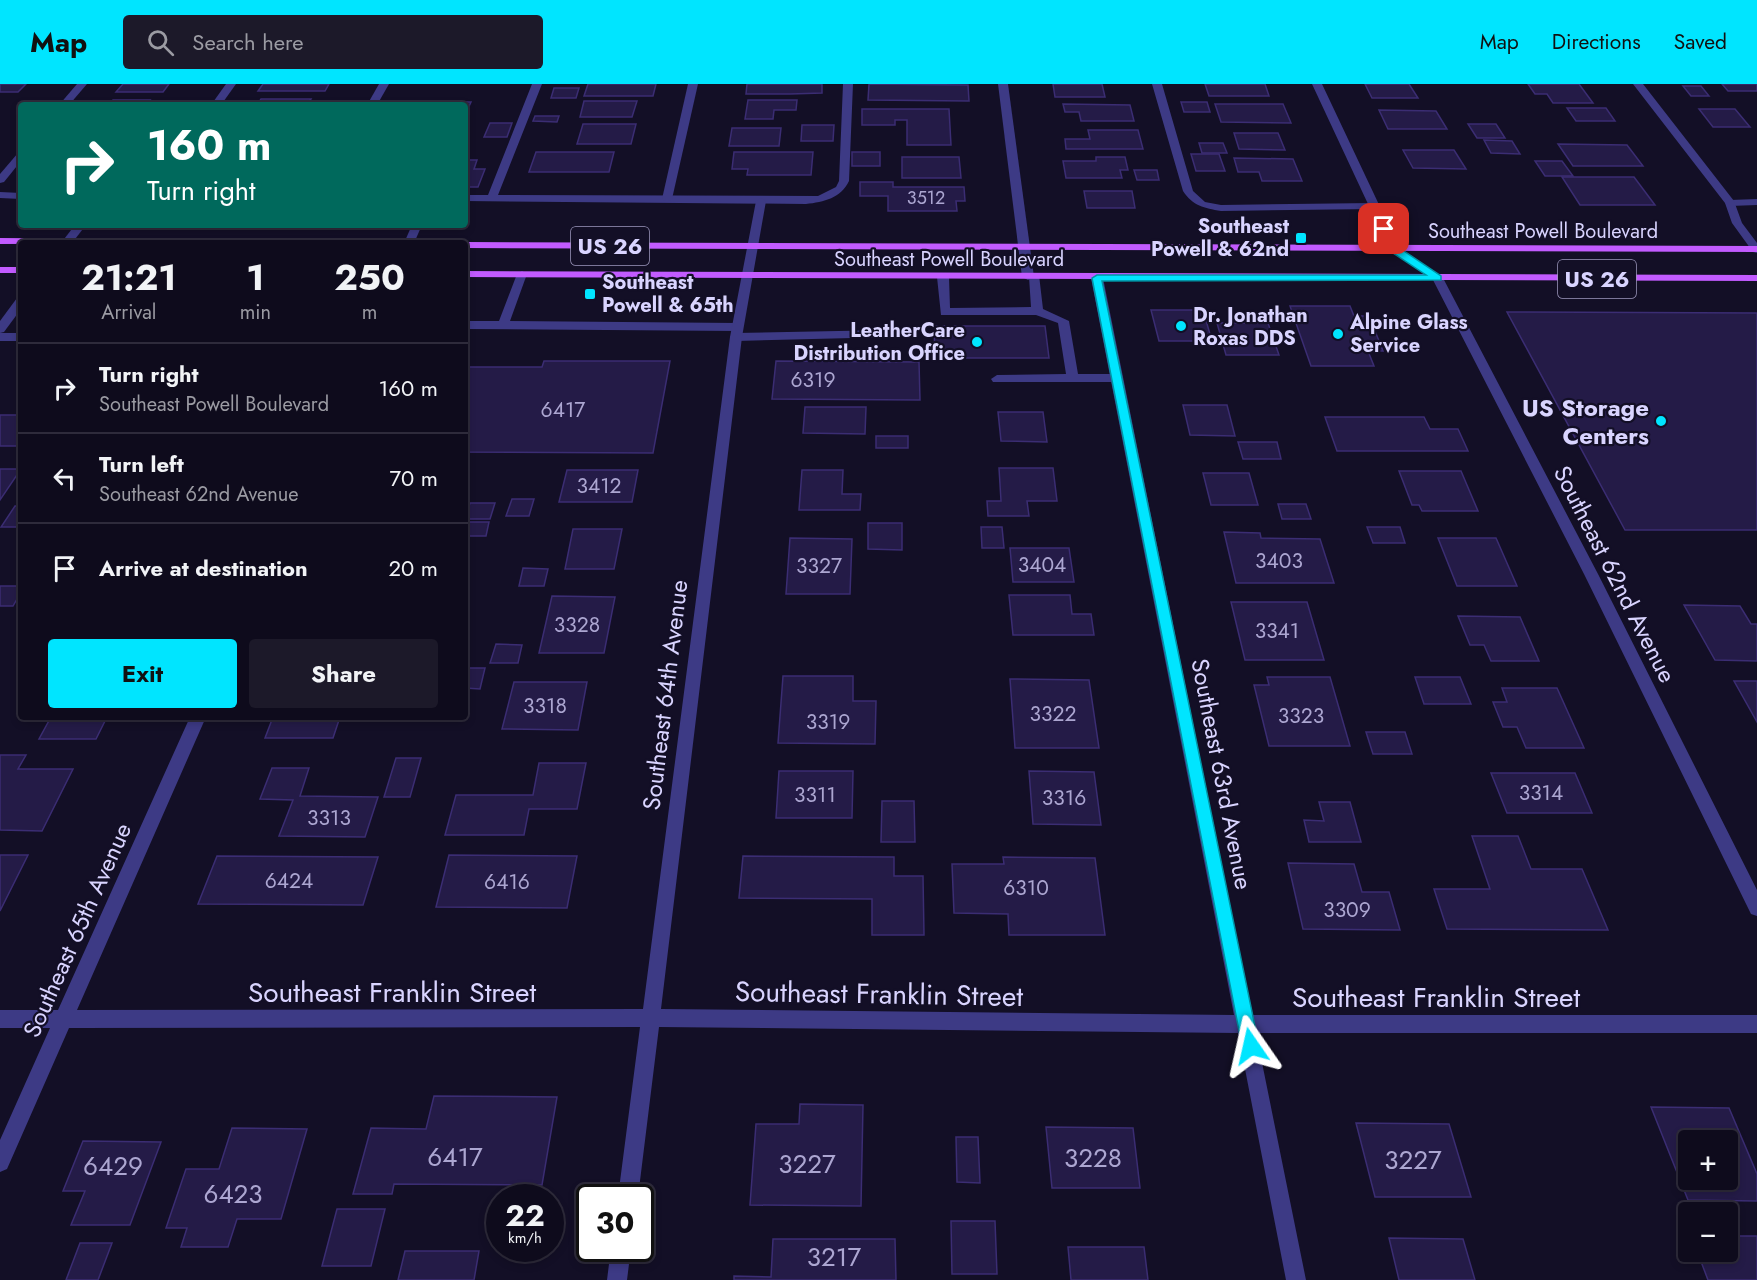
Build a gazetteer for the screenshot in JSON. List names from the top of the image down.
{
  "streets": {
    "main road": ["Southeast Powell Boulevard", "US 26"],
    "street": [
      "Southeast 62nd Avenue",
      "Southeast 64th Avenue",
      "Southeast 63rd Avenue",
      "Southeast 65th Avenue",
      "Southeast Franklin Street"
    ]
  },
  "crossings": [
    ["Southeast Powell Boulevard", "Southeast 62nd Avenue"],
    ["Southeast Powell Boulevard", "Southeast 64th Avenue"],
    ["Southeast Powell Boulevard", "Southeast 63rd Avenue"],
    ["Southeast 64th Avenue", "Southeast Franklin Street"],
    ["Southeast 63rd Avenue", "Southeast Franklin Street"],
    ["Southeast 65th Avenue", "Southeast Franklin Street"]
  ],
  "places": {
    "transit": ["Southeast Powell & 62nd", "Southeast Powell & 65th"],
    "other": [
      "Dr. Jonathan Roxas DDS",
      "Alpine Glass Service",
      "LeatherCare Distribution Office",
      "US Storage Centers"
    ]
  },
  "house_numbers": [
    "3512",
    "6319",
    "6417",
    "3412",
    "3403",
    "3404",
    "3327",
    "3328",
    "3341",
    "3318",
    "3322",
    "3323",
    "3319",
    "3314",
    "3311",
    "3316",
    "3313",
    "6424",
    "6416",
    "6310",
    "3309",
    "6417",
    "3228",
    "3227",
    "3227",
    "6429",
    "6423",
    "3217"
  ],
  "page": {
    "header": "Map",
    "search": "Search here",
    "nav": ["Map", "Directions", "Saved"],
    "turn": ["160 m", "Turn right"],
    "eta": [
      "21:21",
      "Arrival",
      "1",
      "min",
      "250",
      "m"
    ],
    "list": [
      {
        "name": "Turn right",
        "note": "Southeast Powell Boulevard",
        "value": "160 m"
      },
      {
        "name": "Turn left",
        "note": "Southeast 62nd Avenue",
        "value": "70 m"
      },
      {
        "name": "Arrive at destination",
        "value": "20 m"
      }
    ],
    "buttons": ["Exit", "Share"],
    "map_buttons": ["+", "−"],
    "speed": "22 km/h",
    "limit": "30"
  }
}
